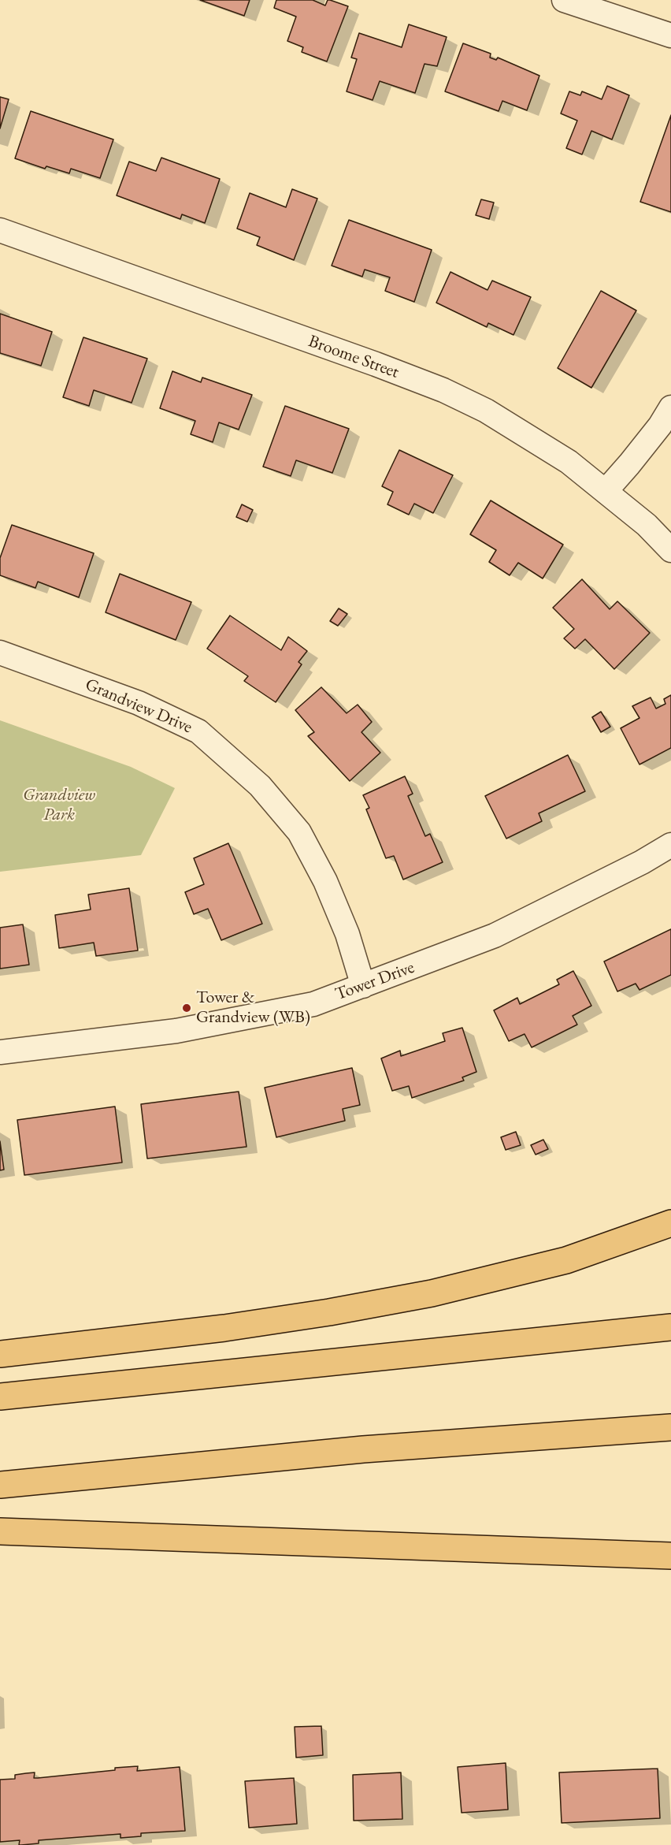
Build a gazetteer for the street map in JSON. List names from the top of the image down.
{
  "streets": {
    "street": ["Broome Street", "Grandview Drive", "Tower Drive"]
  },
  "crossings": [
    ["Grandview Drive", "Tower Drive"]
  ],
  "parks": ["Grandview Park"],
  "places": ["Tower & Grandview (WB)"]
}
